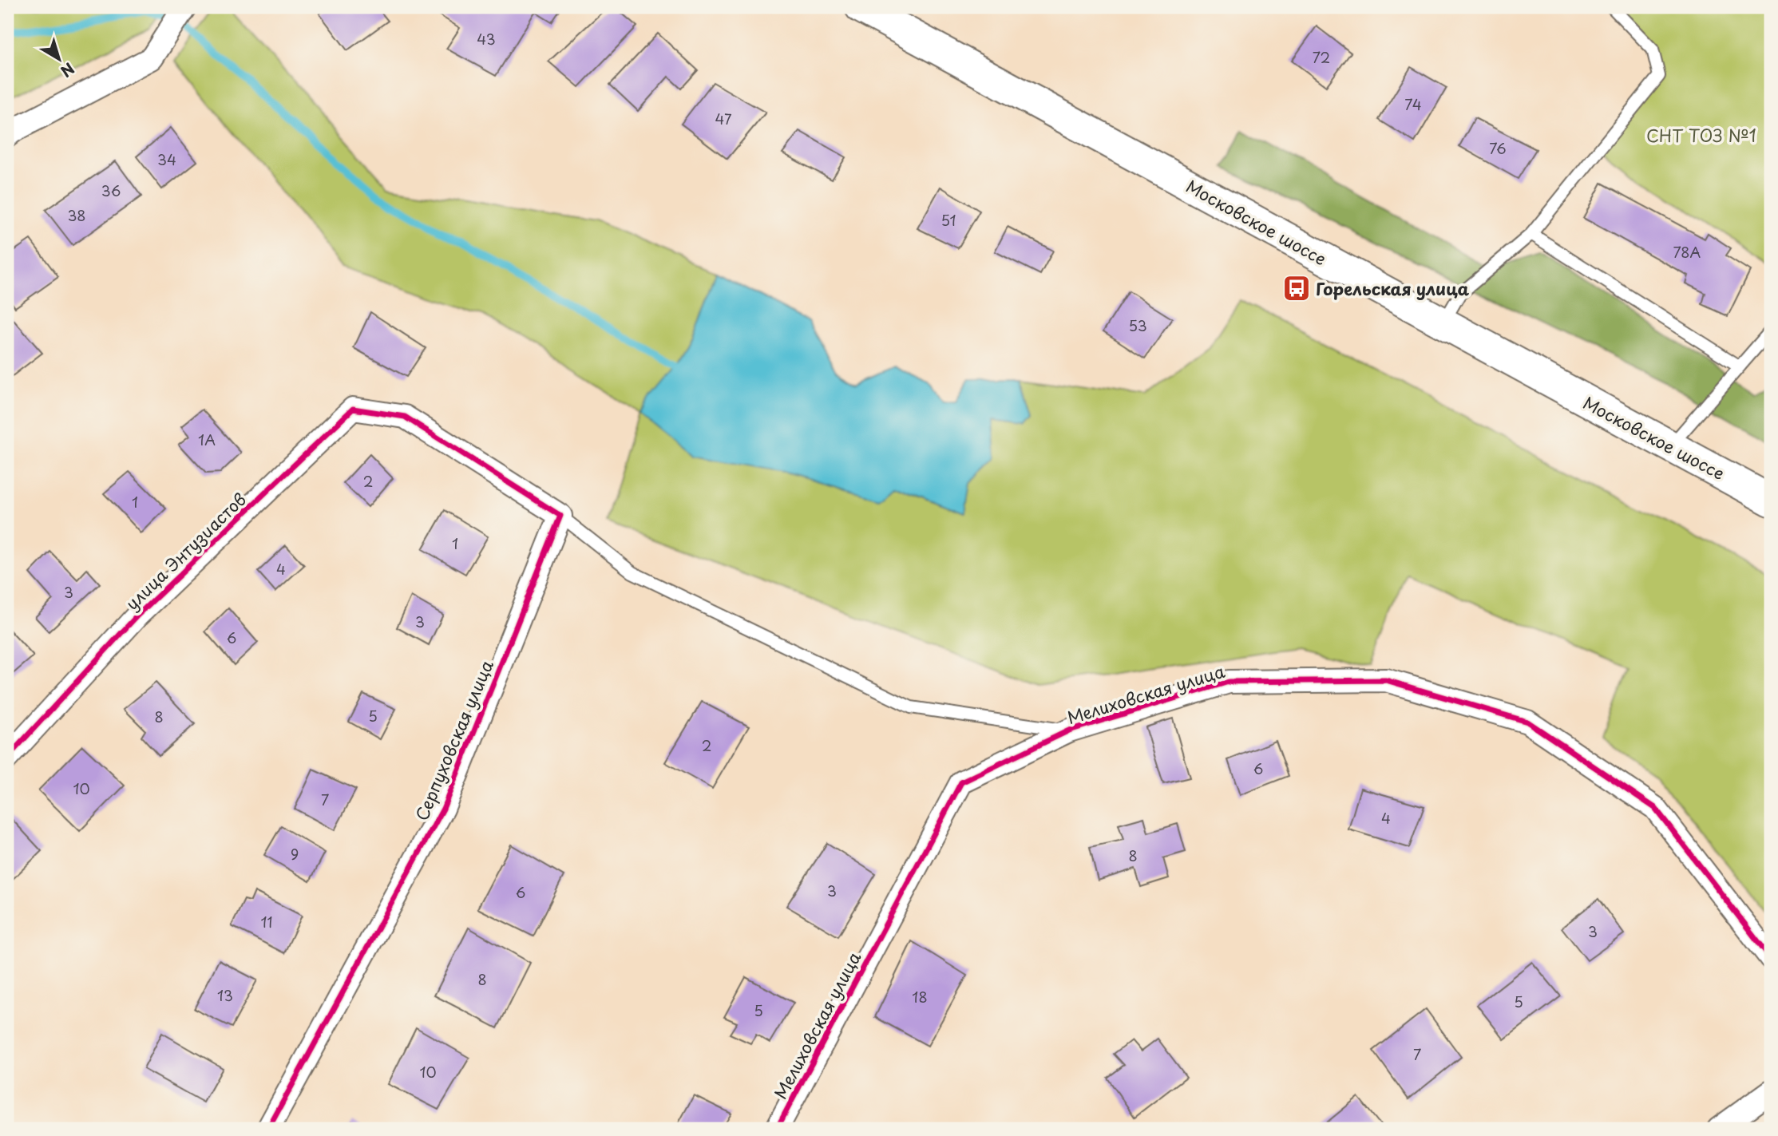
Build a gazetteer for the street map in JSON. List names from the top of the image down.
{
  "streets": {
    "main road": ["Московское шоссе"],
    "street": ["улица Энтузиастов", "Мелиховская улица", "Серпуховская улица"]
  },
  "crossings": [
    ["улица Энтузиастов", "Серпуховская улица"]
  ],
  "parks": ["СНТ ТОЗ №1"],
  "places": {
    "bus stop": ["Горельская улица"]
  },
  "house_numbers": [
    "43",
    "72",
    "74",
    "47",
    "76",
    "34",
    "36",
    "38",
    "51",
    "78А",
    "53",
    "1А",
    "2",
    "1",
    "1",
    "4",
    "3",
    "3",
    "6",
    "5",
    "8",
    "2",
    "6",
    "10",
    "7",
    "4",
    "9",
    "8",
    "3",
    "6",
    "11",
    "3",
    "8",
    "13",
    "18",
    "5",
    "5",
    "7",
    "10"
  ],
  "north": "bottom right"
}
